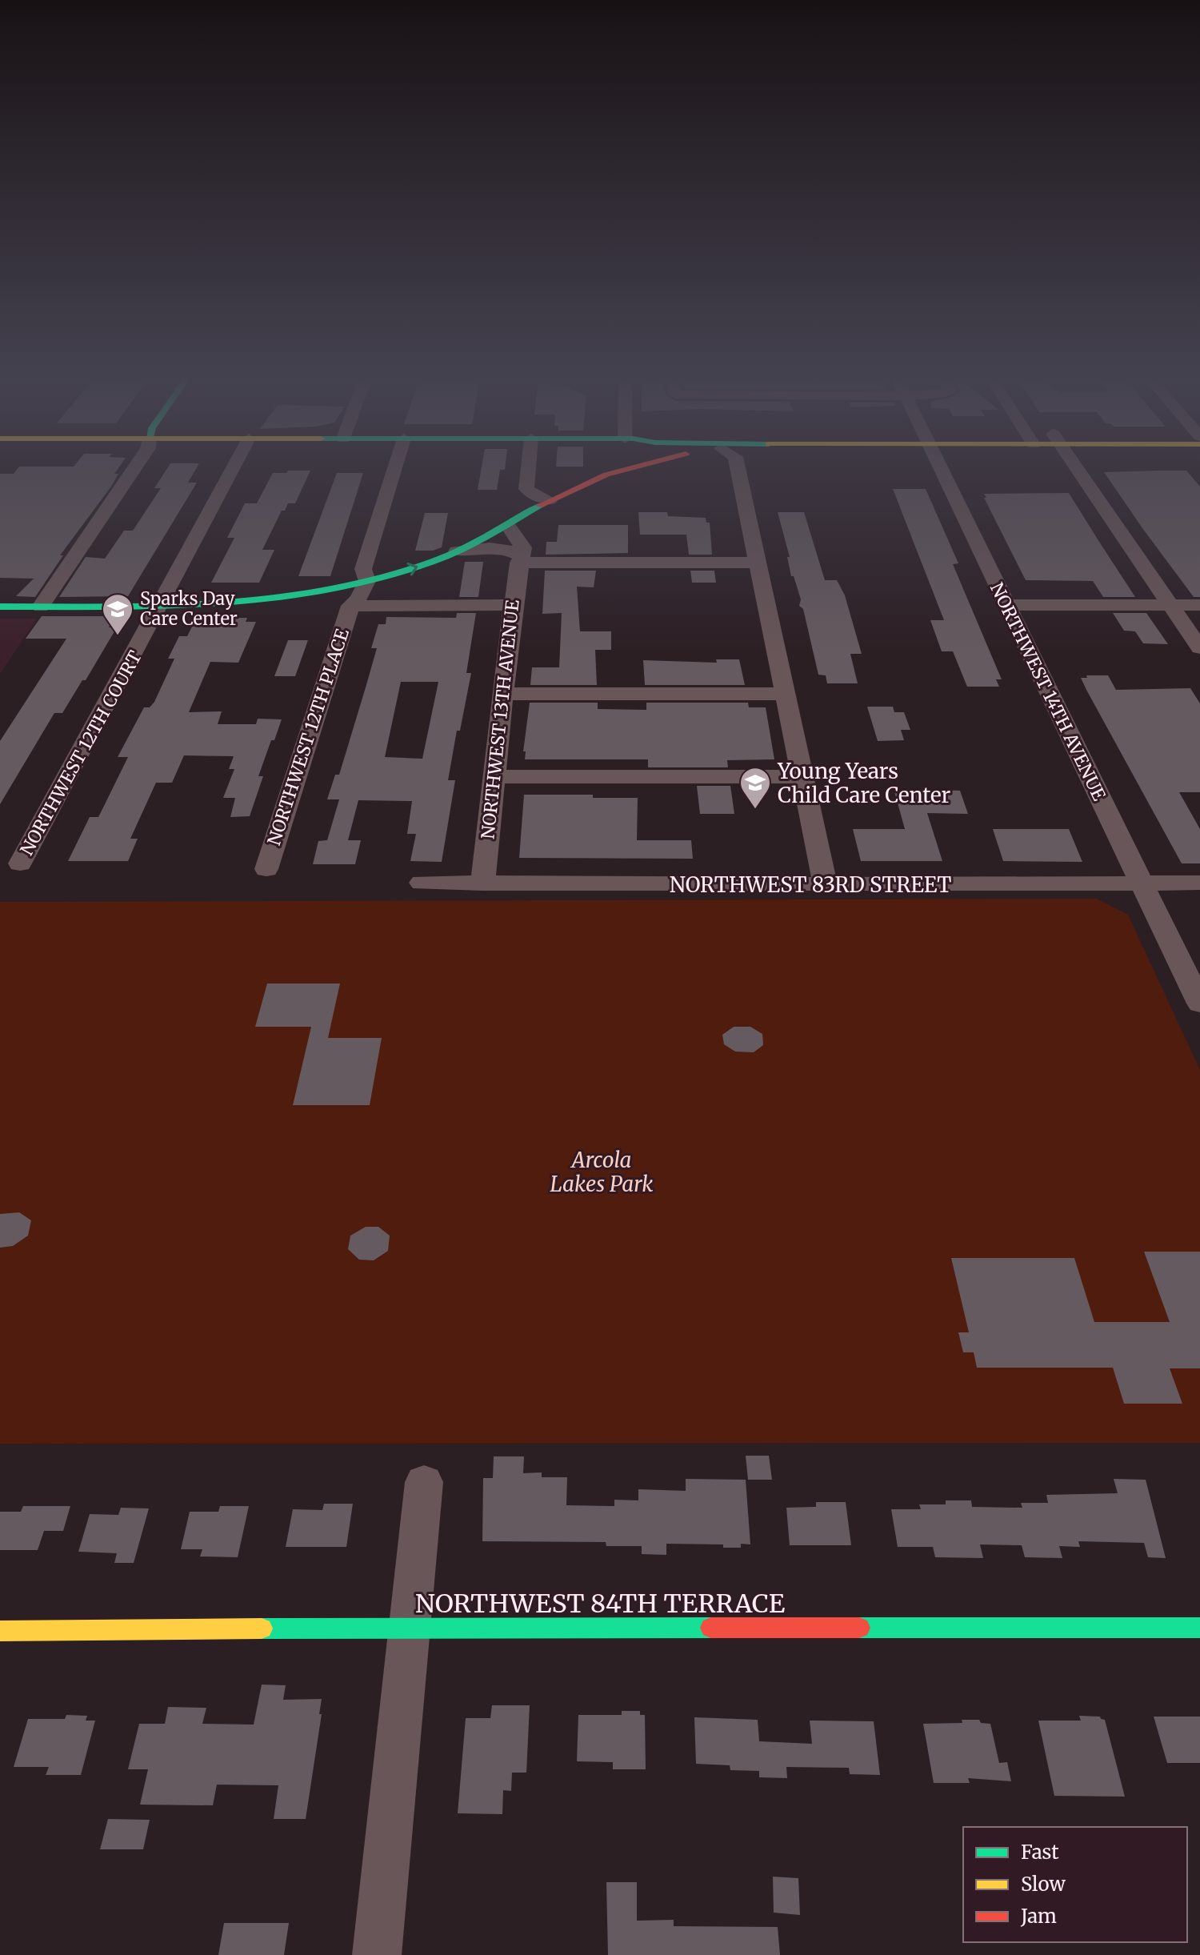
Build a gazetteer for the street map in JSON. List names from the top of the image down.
{
  "streets": {
    "main road": ["NORTHWEST 84TH TERRACE"],
    "street": [
      "NORTHWEST 14TH AVENUE",
      "NORTHWEST 13TH AVENUE",
      "NORTHWEST 12TH PLACE",
      "NORTHWEST 12TH COURT",
      "NORTHWEST 83RD STREET"
    ]
  },
  "crossings": [
    ["NORTHWEST 14TH AVENUE", "NORTHWEST 83RD STREET"],
    ["NORTHWEST 13TH AVENUE", "NORTHWEST 83RD STREET"]
  ],
  "parks": ["Arcola Lakes Park"],
  "places": {
    "school or university": ["Sparks Day Care Center", "Young Years Child Care Center"]
  },
  "legend": ["Fast", "Slow", "Jam"]
}
